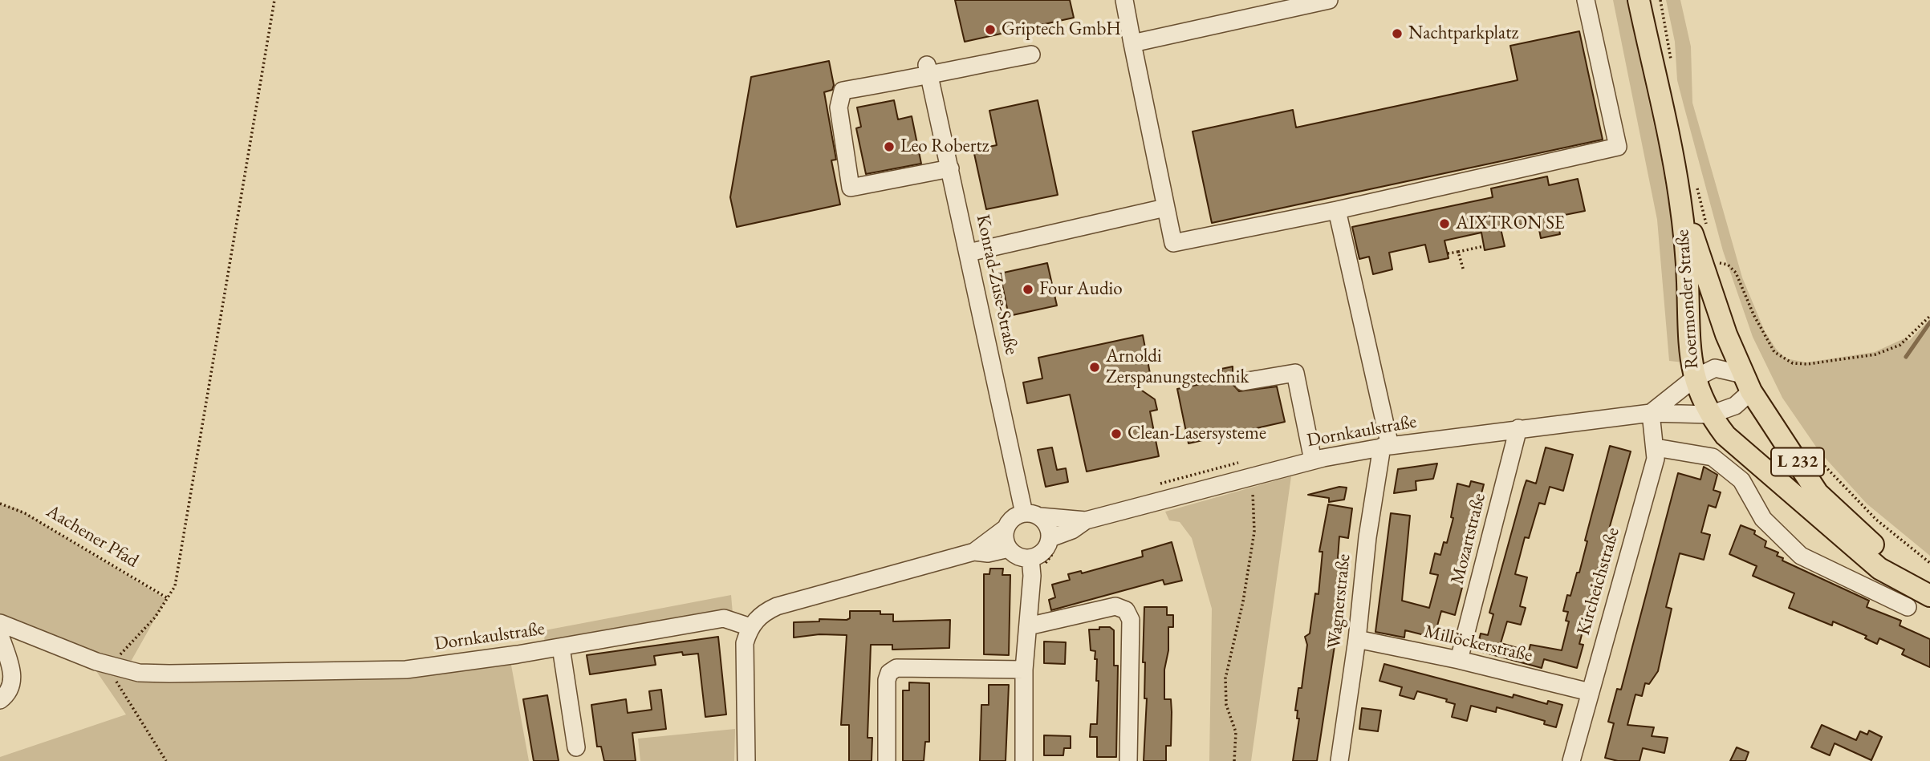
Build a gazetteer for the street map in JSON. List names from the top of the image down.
{
  "streets": {
    "main road": ["Roermonder Straße", "L 232"],
    "street": [
      "Konrad-Zuse-Straße",
      "Dornkaulstraße",
      "Mozartstraße",
      "Kircheichstraße",
      "Wagnerstraße",
      "Millöckerstraße"
    ],
    "path": ["Aachener Pfad"]
  },
  "crossings": [
    ["Konrad-Zuse-Straße", "Dornkaulstraße"],
    ["Roermonder Straße", "Dornkaulstraße"],
    ["Dornkaulstraße", "Mozartstraße"],
    ["Dornkaulstraße", "Kircheichstraße"],
    ["Dornkaulstraße", "Wagnerstraße"],
    ["Mozartstraße", "Millöckerstraße"],
    ["Kircheichstraße", "Millöckerstraße"],
    ["Wagnerstraße", "Millöckerstraße"]
  ],
  "places": [
    "Griptech GmbH",
    "Nachtparkplatz",
    "Leo Robertz",
    "AIXTRON SE",
    "Four Audio",
    "Arnoldi Zerspanungstechnik",
    "Clean-Lasersysteme"
  ]
}
